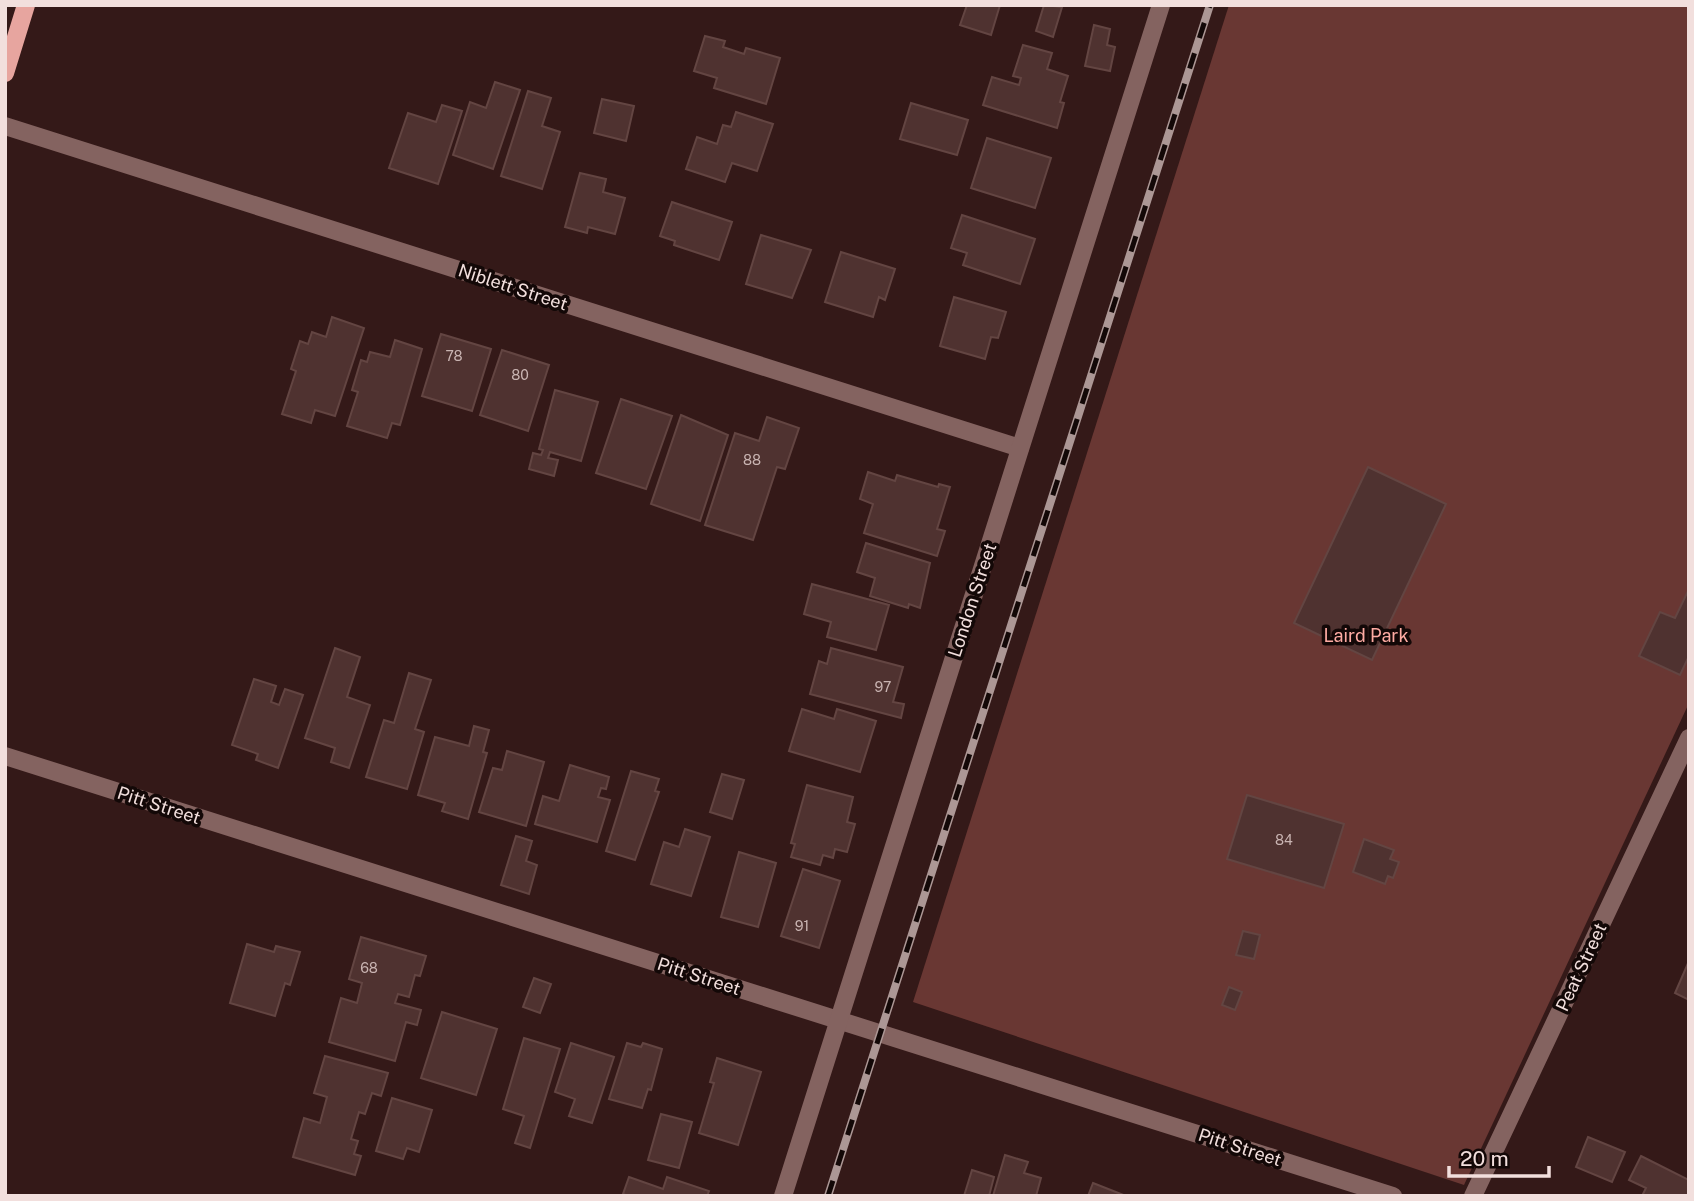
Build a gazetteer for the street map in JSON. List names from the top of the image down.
{
  "streets": {
    "street": [
      "Niblett Street",
      "London Street",
      "Pitt Street",
      "Peat Street"
    ]
  },
  "crossings": [
    ["Niblett Street", "London Street"],
    ["London Street", "Pitt Street"]
  ],
  "parks": ["Laird Park"],
  "house_numbers": [
    "78",
    "80",
    "88",
    "97",
    "84",
    "91",
    "68"
  ],
  "scale_bar": "20 m"
}
